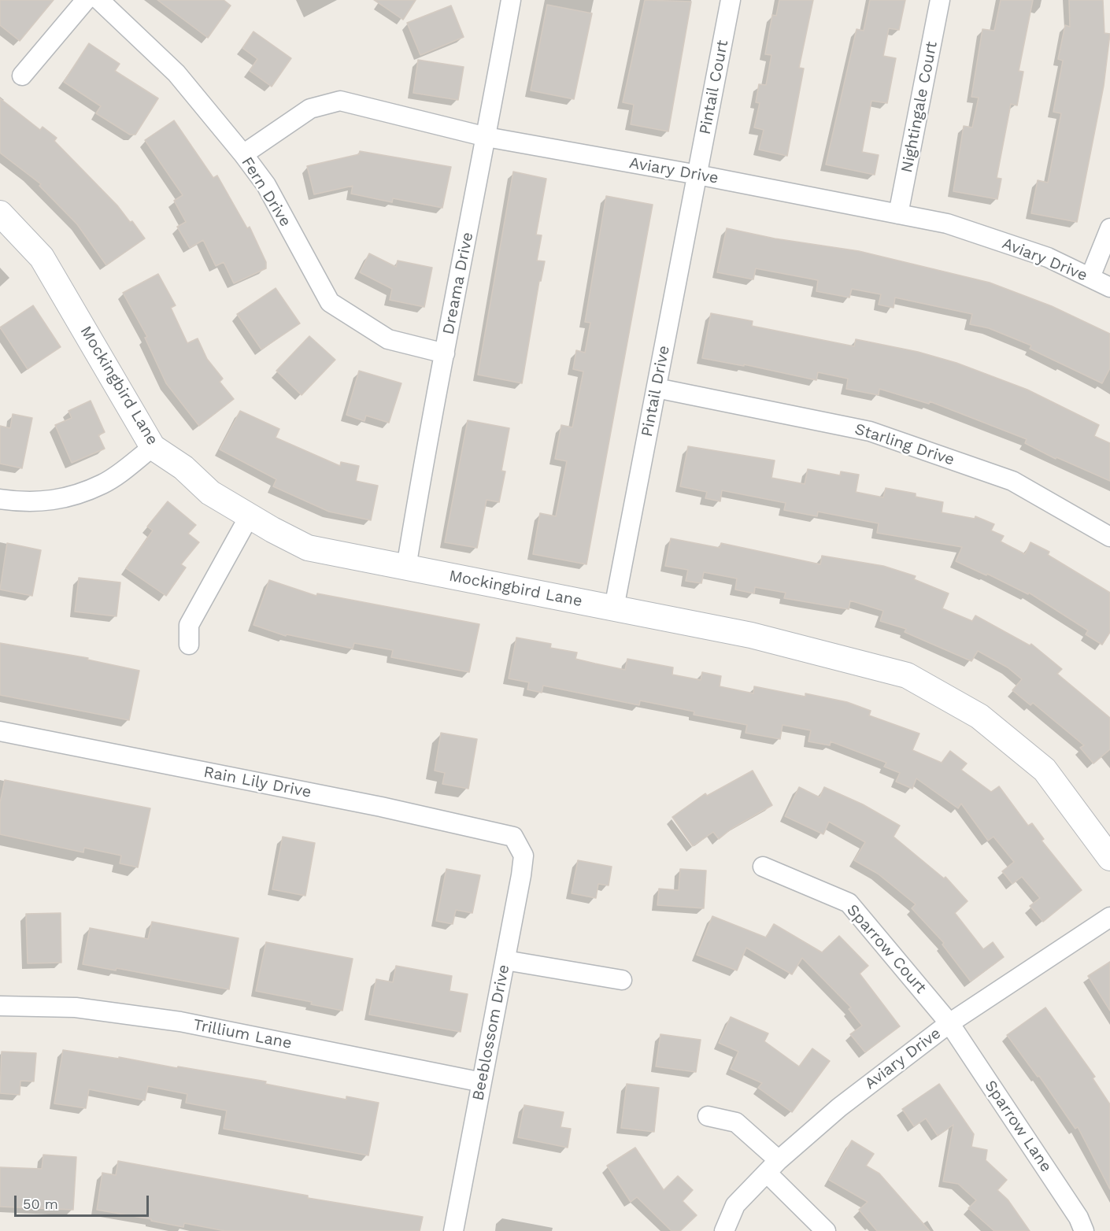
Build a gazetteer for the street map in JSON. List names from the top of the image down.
{
  "streets": {
    "street": [
      "Pintail Court",
      "Nightingale Court",
      "Aviary Drive",
      "Fern Drive",
      "Dreama Drive",
      "Mockingbird Lane",
      "Pintail Drive",
      "Starling Drive",
      "Rain Lily Drive",
      "Sparrow Court",
      "Beeblossom Drive",
      "Trillium Lane",
      "Sparrow Lane"
    ]
  },
  "crossings": [
    ["Pintail Court", "Aviary Drive"],
    ["Pintail Court", "Pintail Drive"],
    ["Nightingale Court", "Aviary Drive"],
    ["Aviary Drive", "Fern Drive"],
    ["Aviary Drive", "Dreama Drive"],
    ["Aviary Drive", "Pintail Drive"],
    ["Aviary Drive", "Sparrow Court"],
    ["Aviary Drive", "Sparrow Lane"],
    ["Fern Drive", "Dreama Drive"],
    ["Dreama Drive", "Mockingbird Lane"],
    ["Mockingbird Lane", "Pintail Drive"],
    ["Pintail Drive", "Starling Drive"],
    ["Rain Lily Drive", "Beeblossom Drive"],
    ["Sparrow Court", "Sparrow Lane"],
    ["Beeblossom Drive", "Trillium Lane"]
  ],
  "scale_bar": "50 m"
}
